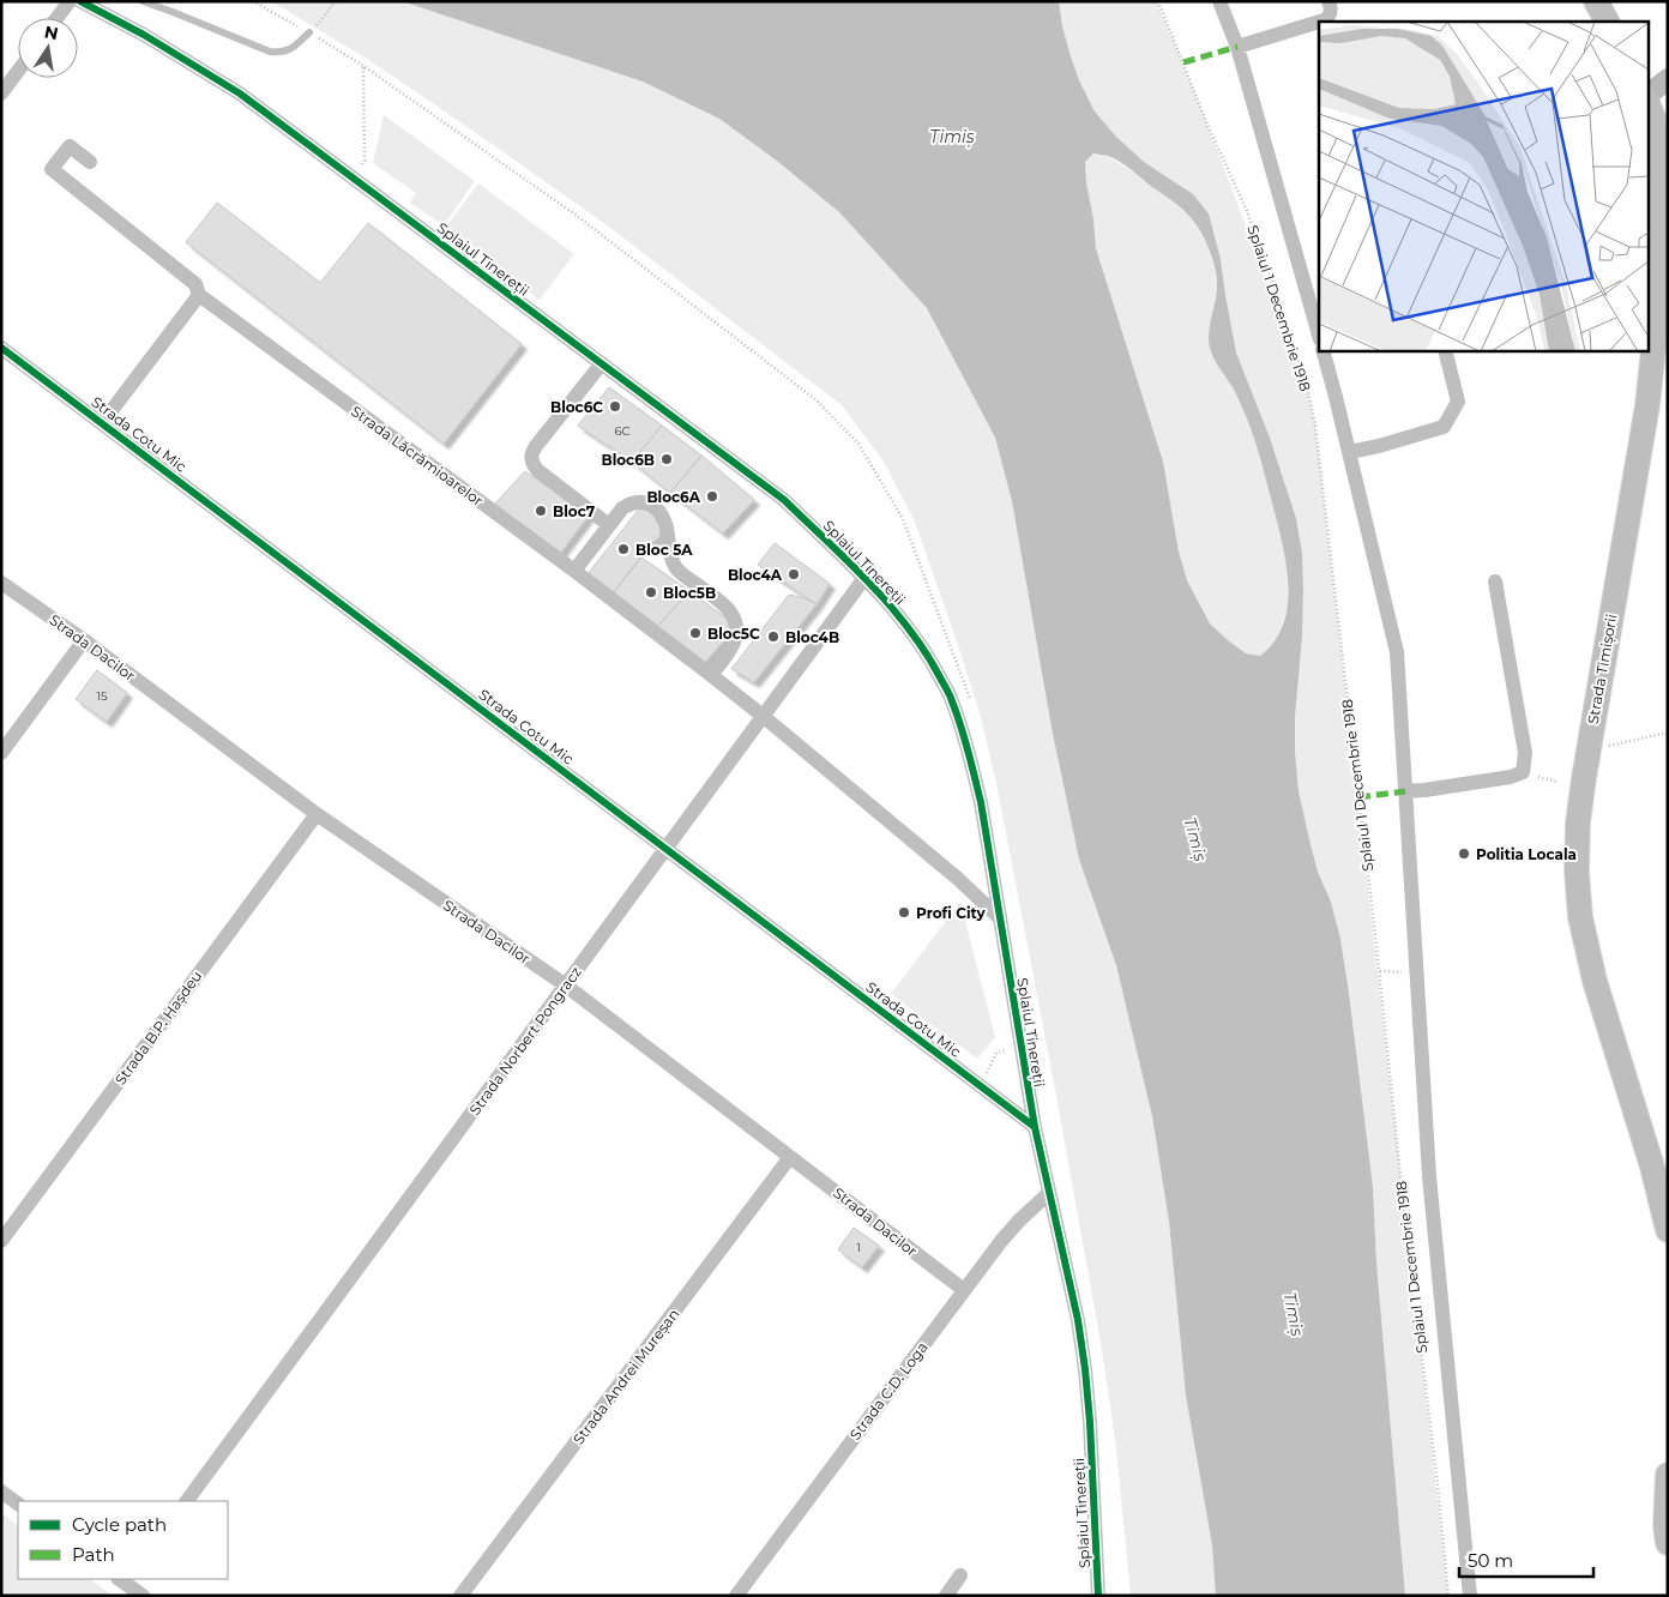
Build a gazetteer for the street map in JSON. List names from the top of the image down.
{
  "streets": {
    "main road": ["Strada Timișorii"],
    "street": [
      "Splaiul Tinereții",
      "Splaiul 1 Decembrie 1918",
      "Strada Cotu Mic",
      "Strada Lăcrămioarelor",
      "Strada Dacilor",
      "Strada B.P. Hașdeu",
      "Strada Norbert Pongracz",
      "Strada Andrei Mureșan",
      "Strada C.D. Loga"
    ]
  },
  "crossings": [
    ["Splaiul Tinereții", "Strada Cotu Mic"],
    ["Splaiul Tinereții", "Strada Lăcrămioarelor"],
    ["Splaiul Tinereții", "Strada Norbert Pongracz"],
    ["Splaiul Tinereții", "Strada C.D. Loga"],
    ["Strada Cotu Mic", "Strada Norbert Pongracz"],
    ["Strada Lăcrămioarelor", "Strada Norbert Pongracz"],
    ["Strada Dacilor", "Strada B.P. Hașdeu"],
    ["Strada Dacilor", "Strada Norbert Pongracz"],
    ["Strada Dacilor", "Strada Andrei Mureșan"],
    ["Strada Dacilor", "Strada C.D. Loga"]
  ],
  "water": ["Timiș"],
  "places": [
    "Bloc6C",
    "Bloc6B",
    "Bloc6A",
    "Bloc7",
    "Bloc 5A",
    "Bloc4A",
    "Bloc5B",
    "Bloc5C",
    "Bloc4B",
    "Politia Locala",
    "Profi City"
  ],
  "house_numbers": ["6C", "15", "1"],
  "legend": ["Cycle path", "Path"],
  "scale_bar": "50 m",
  "north": "top"
}
